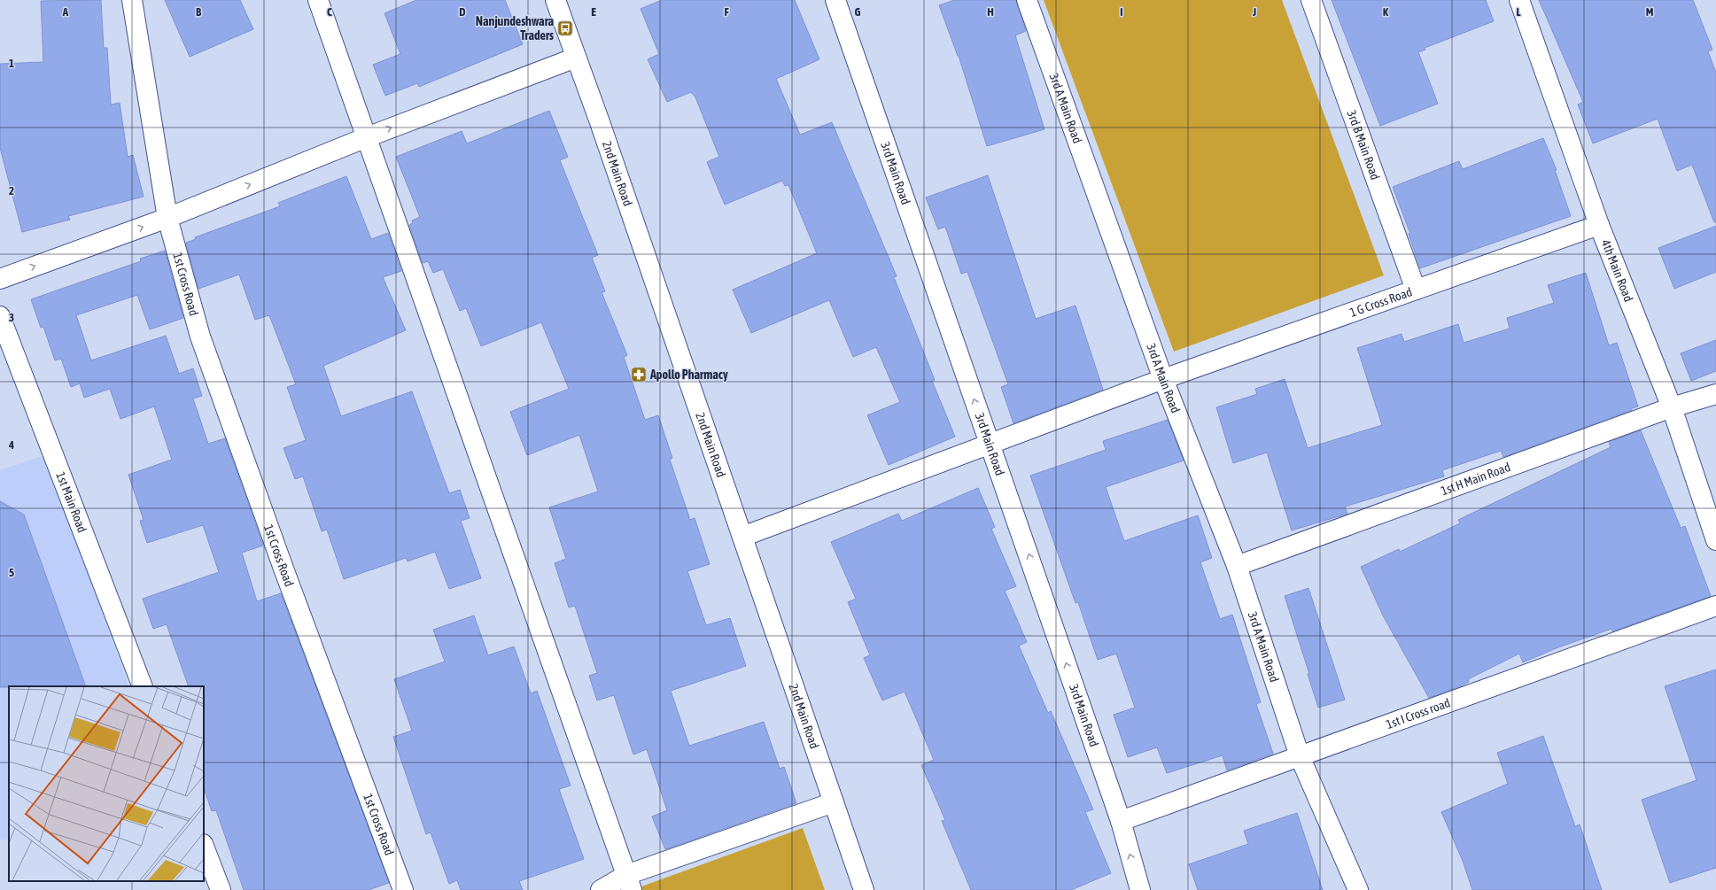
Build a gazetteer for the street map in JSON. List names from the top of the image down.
{
  "streets": {
    "street": [
      "3rd A Main Road",
      "3rd B Main Road",
      "2nd Main Road",
      "3rd Main Road",
      "4th Main Road",
      "1st Cross Road",
      "1 G Cross Road",
      "1st H Main Road",
      "1st Main Road",
      "1st I Cross road"
    ]
  },
  "crossings": [
    ["3rd A Main Road", "1 G Cross Road"],
    ["3rd A Main Road", "1st H Main Road"],
    ["3rd A Main Road", "1st I Cross road"],
    ["3rd B Main Road", "1 G Cross Road"],
    ["2nd Main Road", "1 G Cross Road"],
    ["3rd Main Road", "1 G Cross Road"],
    ["3rd Main Road", "1st I Cross road"],
    ["4th Main Road", "1 G Cross Road"],
    ["4th Main Road", "1st H Main Road"]
  ],
  "one_way": ["3rd Main Road"],
  "places": {
    "bus stop": ["Nanjundeshwara Traders"],
    "pharmacy": ["Apollo Pharmacy"]
  },
  "grid": {
    "columns": [
      "A",
      "B",
      "C",
      "D",
      "E",
      "F",
      "G",
      "H",
      "I",
      "J",
      "K",
      "L",
      "M"
    ],
    "rows": [
      "1",
      "2",
      "3",
      "4",
      "5"
    ]
  }
}
